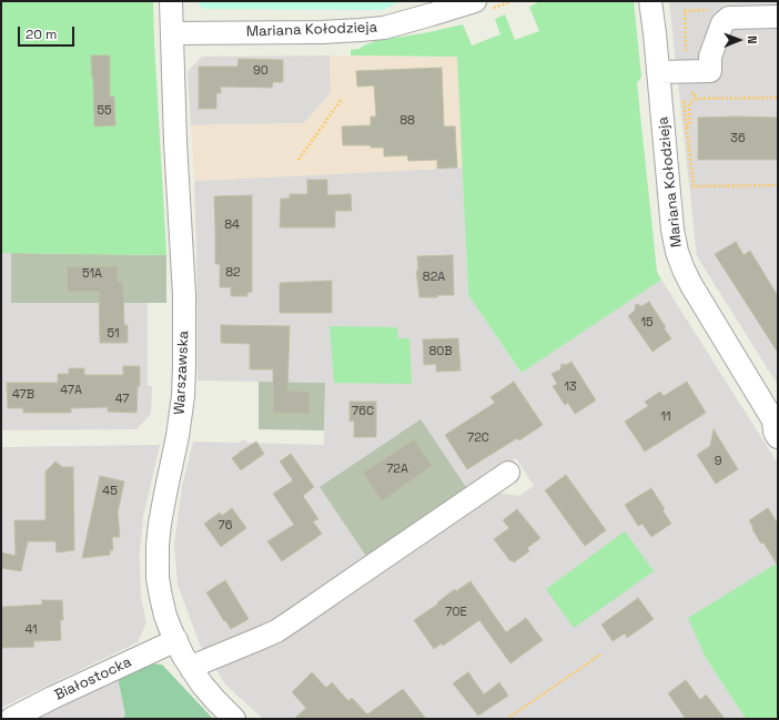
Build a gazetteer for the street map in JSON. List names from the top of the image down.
{
  "streets": {
    "street": ["Mariana Kołodzieja", "Warszawska", "Białostocka"]
  },
  "crossings": [
    ["Mariana Kołodzieja", "Warszawska"],
    ["Warszawska", "Białostocka"]
  ],
  "house_numbers": [
    "90",
    "55",
    "88",
    "36",
    "84",
    "82",
    "51A",
    "82A",
    "15",
    "51",
    "80B",
    "13",
    "47A",
    "47B",
    "47",
    "76C",
    "11",
    "72C",
    "9",
    "72A",
    "45",
    "76",
    "70E",
    "41"
  ],
  "scale_bar": "20 m",
  "north": "right"
}
